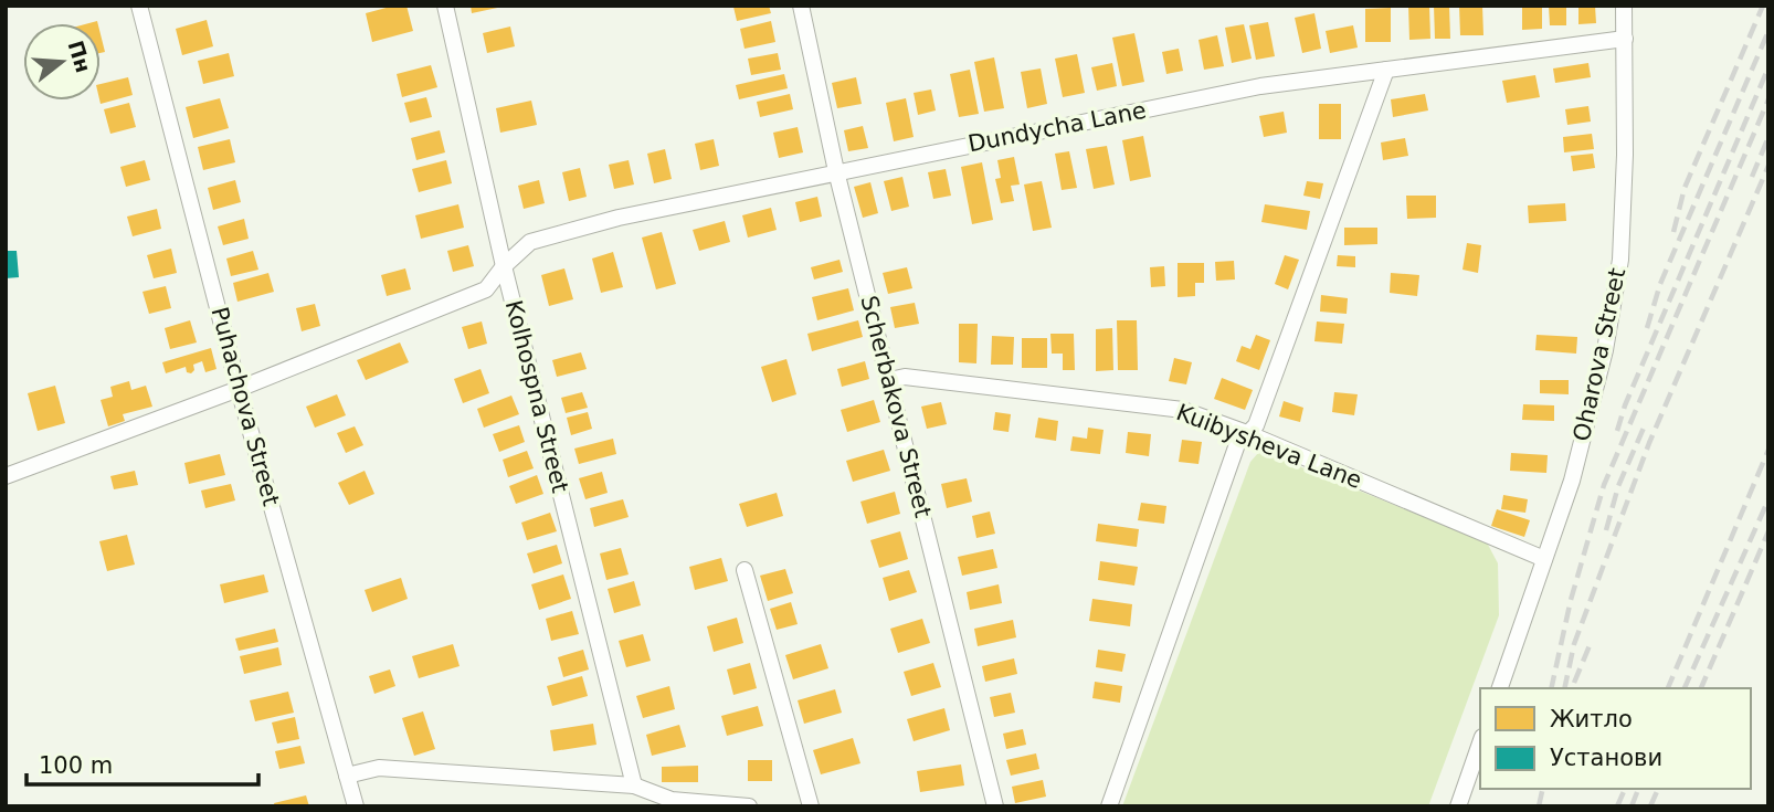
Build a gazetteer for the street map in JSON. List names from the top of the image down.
{
  "streets": {
    "street": [
      "Dundycha Lane",
      "Oharova Street",
      "Kolhospna Street",
      "Puhachova Street",
      "Scherbakova Street",
      "Kuibysheva Lane"
    ]
  },
  "crossings": [
    ["Dundycha Lane", "Oharova Street"],
    ["Dundycha Lane", "Kolhospna Street"],
    ["Dundycha Lane", "Puhachova Street"],
    ["Dundycha Lane", "Scherbakova Street"],
    ["Oharova Street", "Kuibysheva Lane"],
    ["Scherbakova Street", "Kuibysheva Lane"]
  ],
  "legend": ["Житло", "Установи"],
  "scale_bar": "100 m",
  "north": "right"
}
